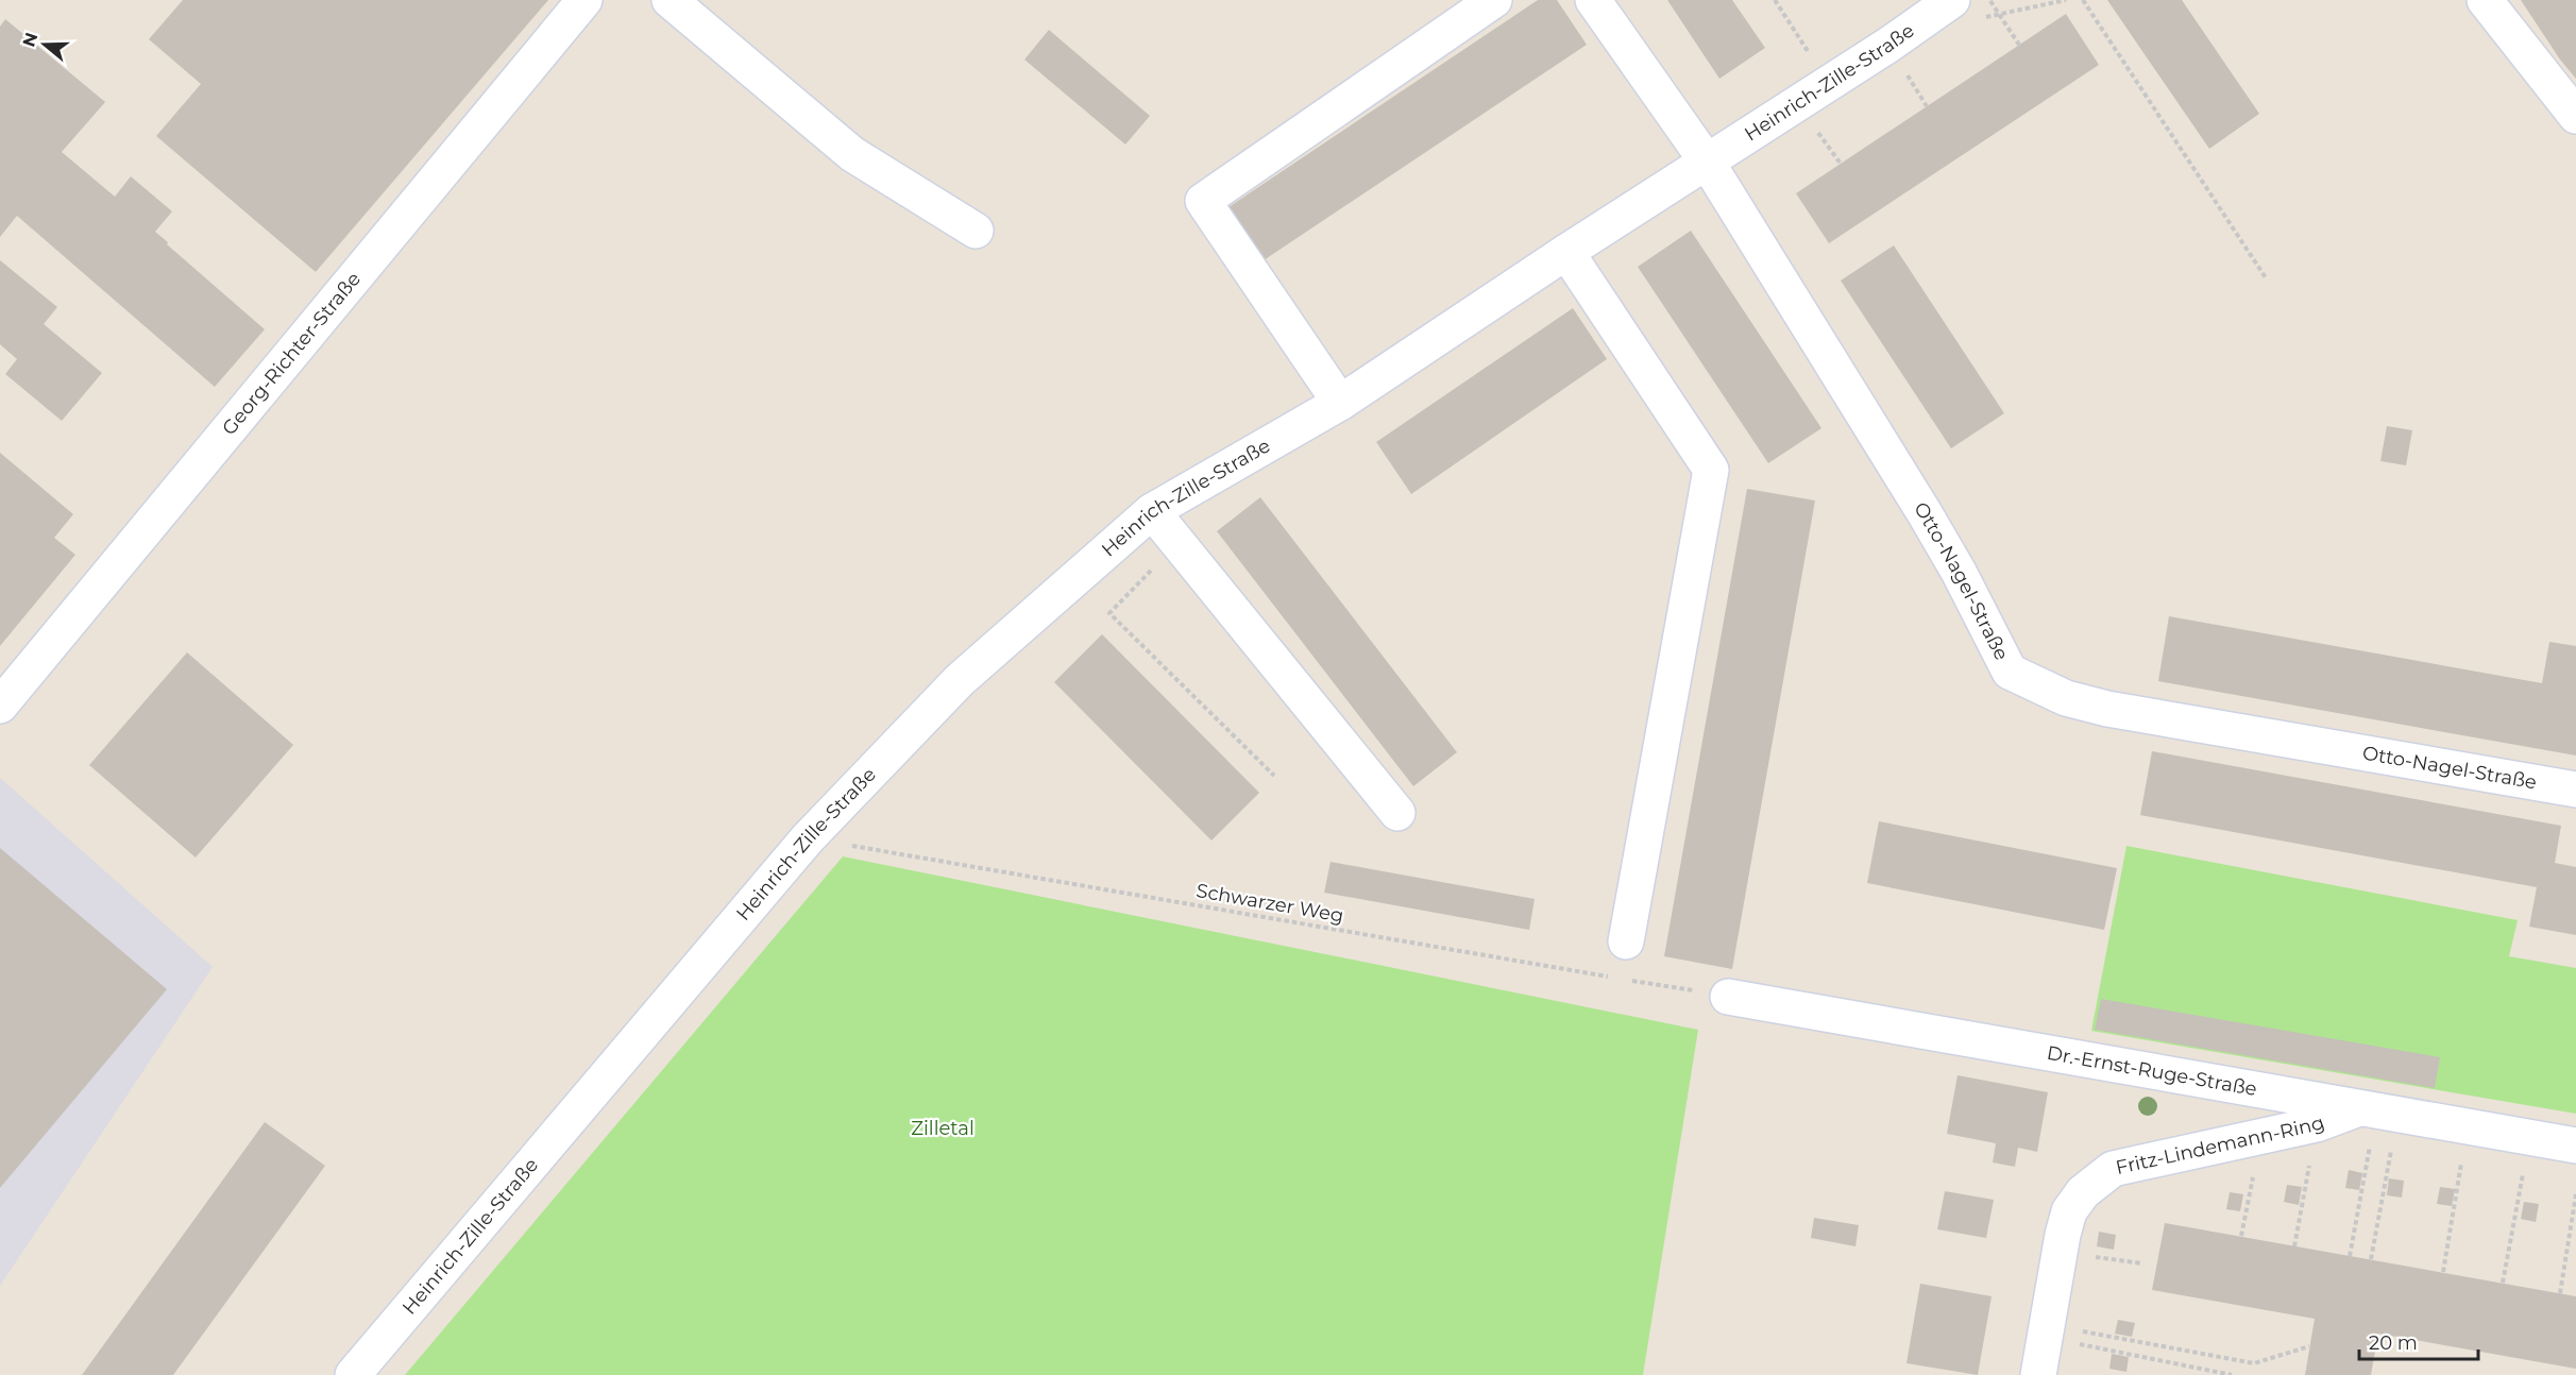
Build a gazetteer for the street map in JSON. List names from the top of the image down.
{
  "streets": {
    "street": [
      "Heinrich-Zille-Straße",
      "Georg-Richter-Straße",
      "Otto-Nagel-Straße",
      "Dr.-Ernst-Ruge-Straße",
      "Fritz-Lindemann-Ring"
    ],
    "path": ["Schwarzer Weg"]
  },
  "crossings": [
    ["Heinrich-Zille-Straße", "Otto-Nagel-Straße"],
    ["Heinrich-Zille-Straße", "Schwarzer Weg"],
    ["Dr.-Ernst-Ruge-Straße", "Fritz-Lindemann-Ring"]
  ],
  "parks": ["Zilletal"],
  "scale_bar": "20 m",
  "north": "left"
}
